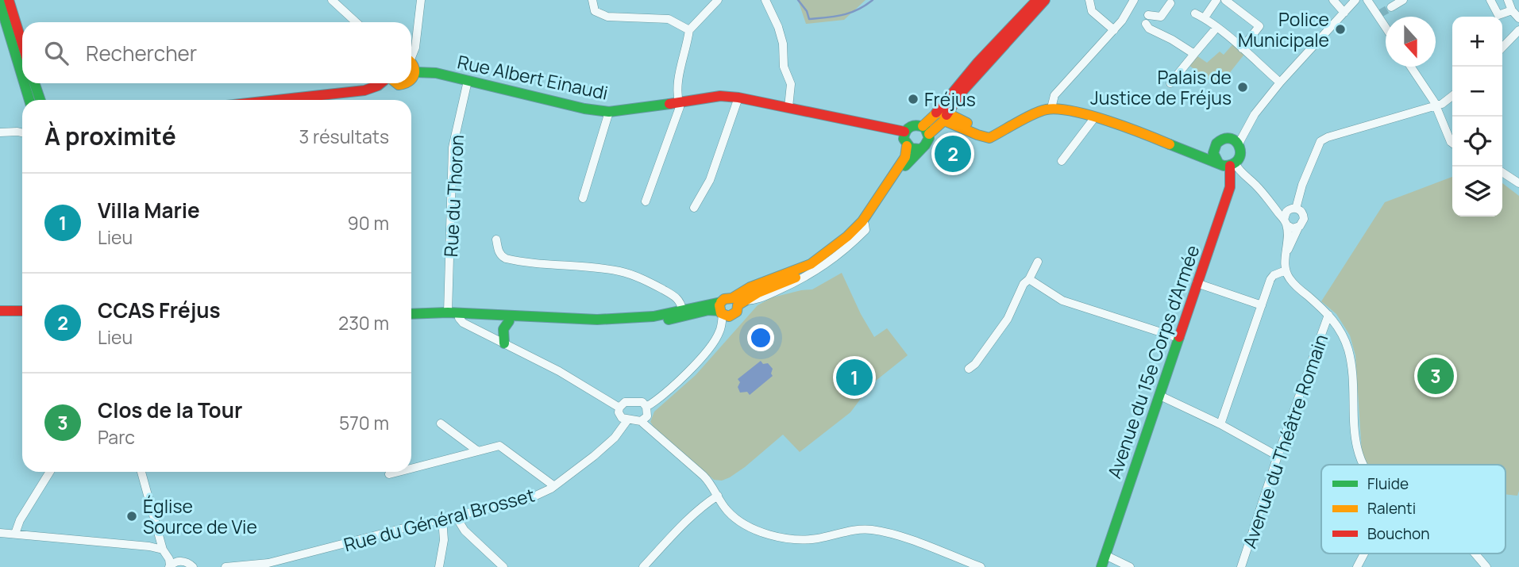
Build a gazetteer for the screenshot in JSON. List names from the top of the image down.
{
  "streets": {
    "main road": ["Rue Albert Einaudi", "Avenue du 15e Corps d'Armée"],
    "street": ["Rue du Thoron", "Avenue du Théâtre Romain", "Rue du Général Brosset"]
  },
  "crossings": [
    ["Rue Albert Einaudi", "Rue du Thoron"]
  ],
  "places": [
    "Police Municipale",
    "Palais de Justice de Fréjus",
    "Fréjus",
    "Église Source de Vie"
  ],
  "legend": ["Fluide", "Ralenti", "Bouchon"],
  "north": "bottom",
  "page": {
    "map_buttons": ["+", "−"],
    "search": "Rechercher",
    "heading": ["À proximité", "3 résultats"],
    "pins": ["2", "3", "1"],
    "list": [
      {
        "mark": "1",
        "name": "Villa Marie",
        "note": "Lieu",
        "value": "90 m"
      },
      {
        "mark": "2",
        "name": "CCAS Fréjus",
        "note": "Lieu",
        "value": "230 m"
      },
      {
        "mark": "3",
        "name": "Clos de la Tour",
        "note": "Parc",
        "value": "570 m"
      }
    ]
  }
}
